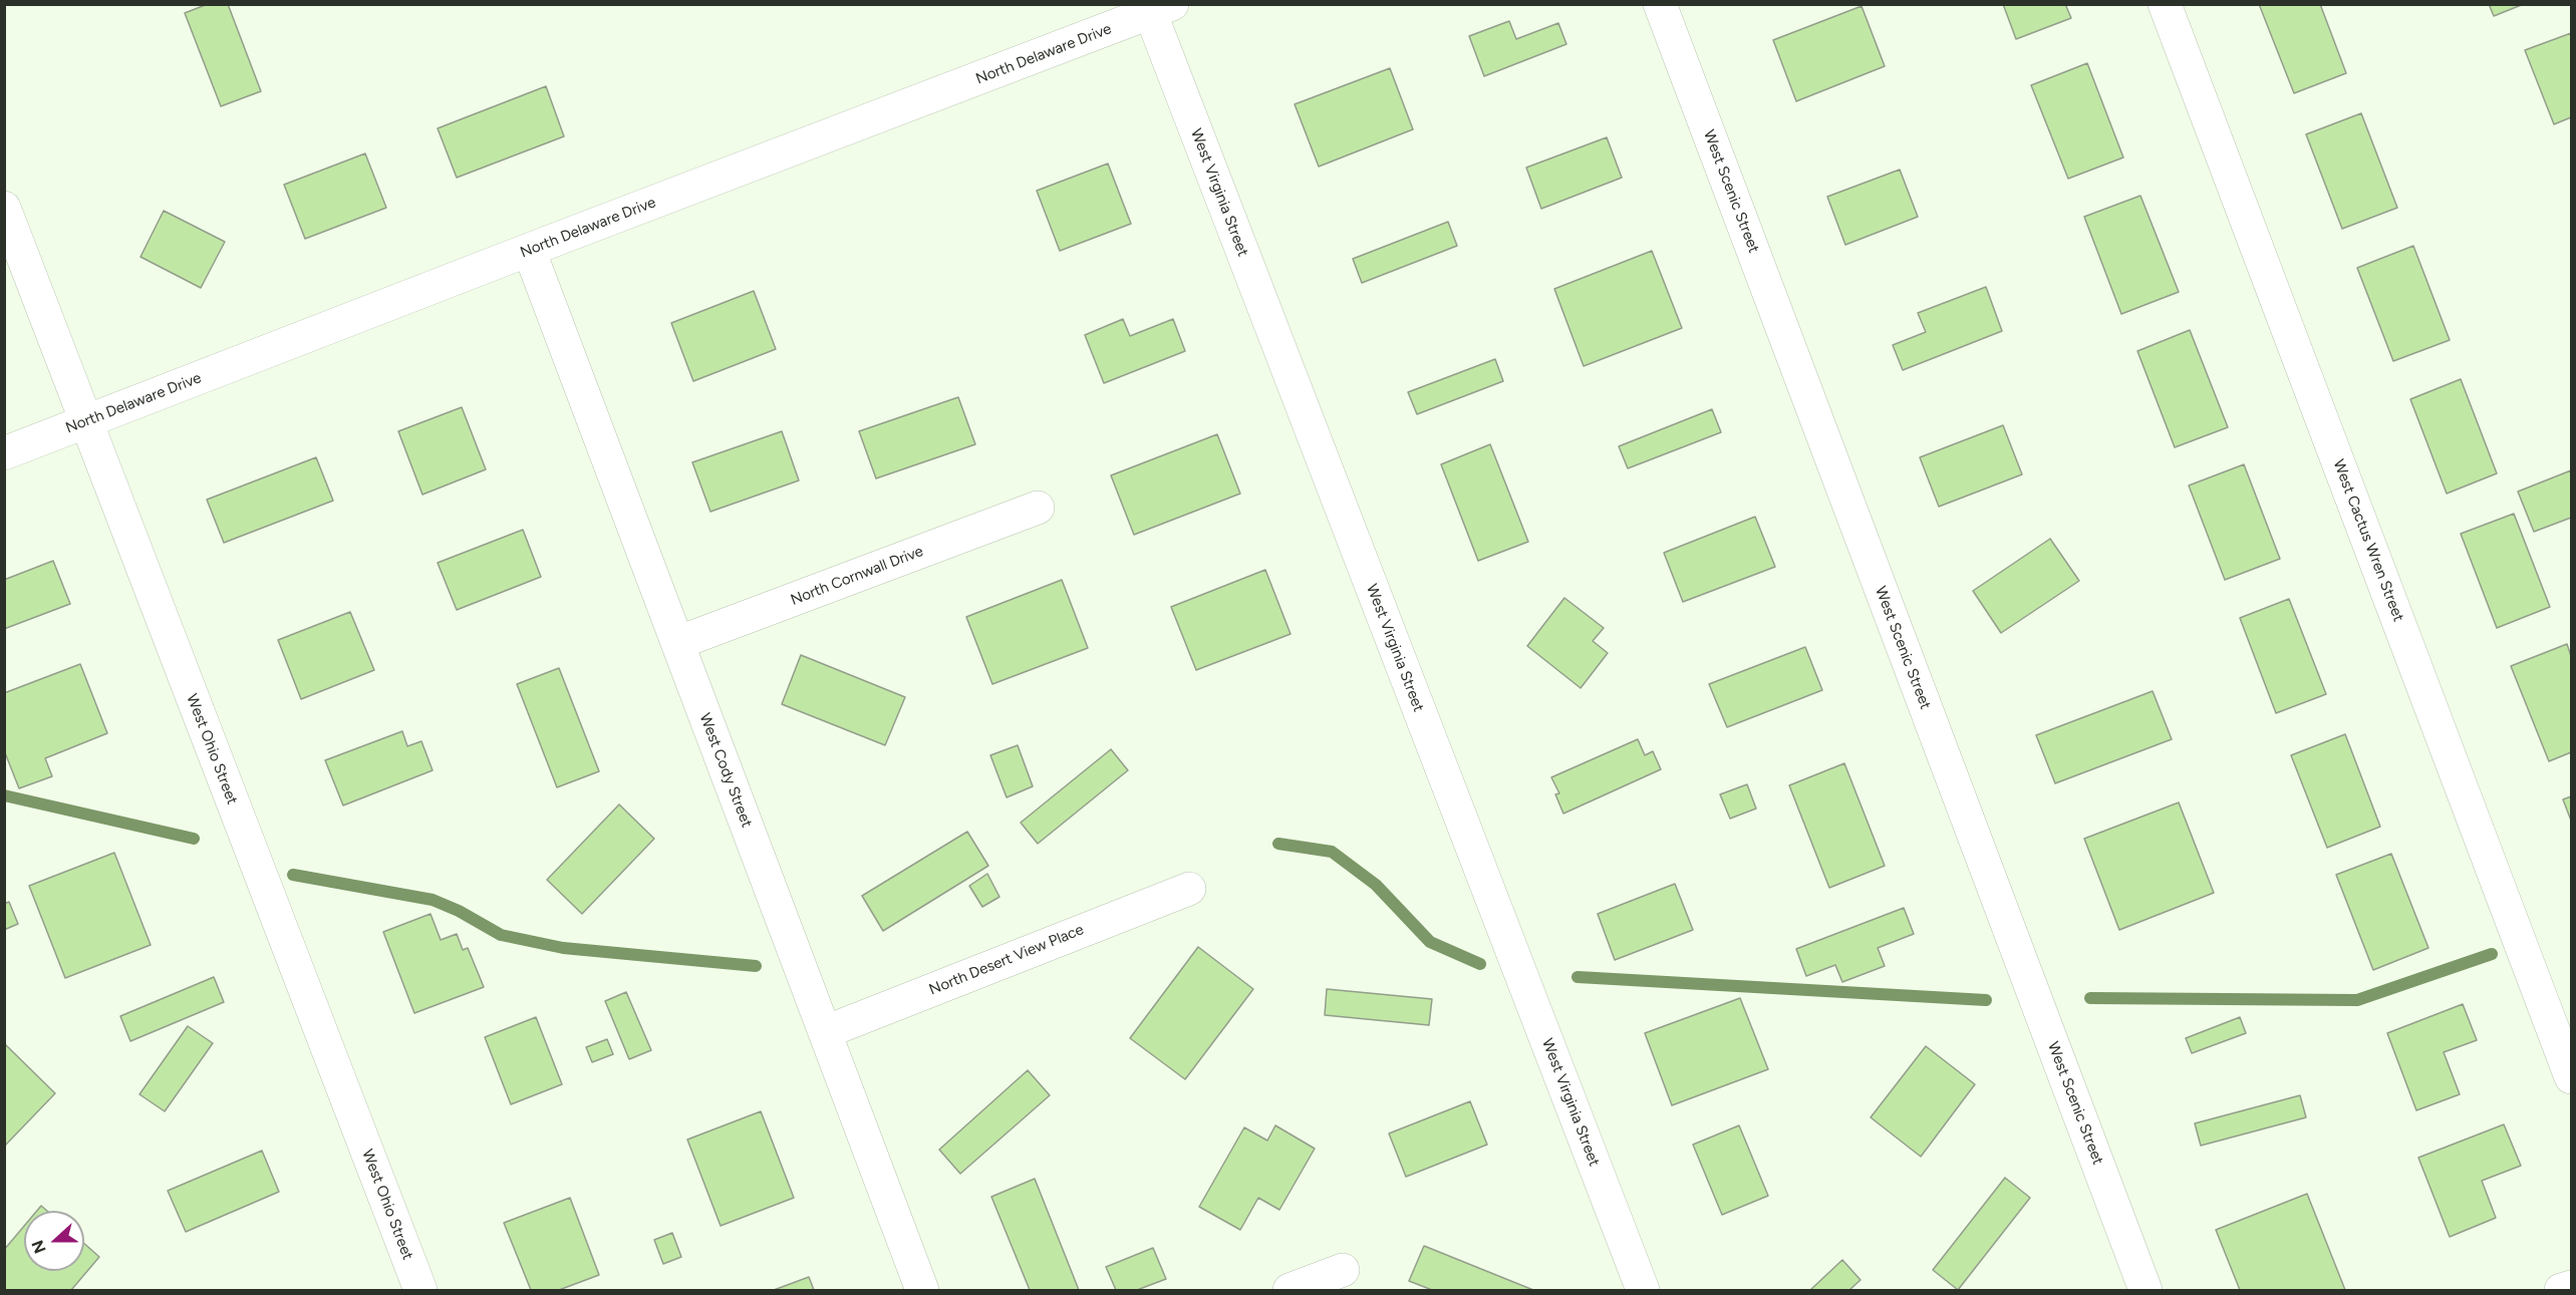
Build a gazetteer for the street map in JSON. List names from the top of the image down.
{
  "streets": {
    "street": [
      "North Delaware Drive",
      "West Scenic Street",
      "West Virginia Street",
      "West Cactus Wren Street",
      "North Cornwall Drive",
      "West Ohio Street",
      "West Cody Street",
      "North Desert View Place"
    ]
  },
  "crossings": [
    ["North Delaware Drive", "West Virginia Street"],
    ["North Delaware Drive", "West Ohio Street"],
    ["North Delaware Drive", "West Cody Street"],
    ["North Cornwall Drive", "West Cody Street"],
    ["West Cody Street", "North Desert View Place"]
  ],
  "north": "left"
}
